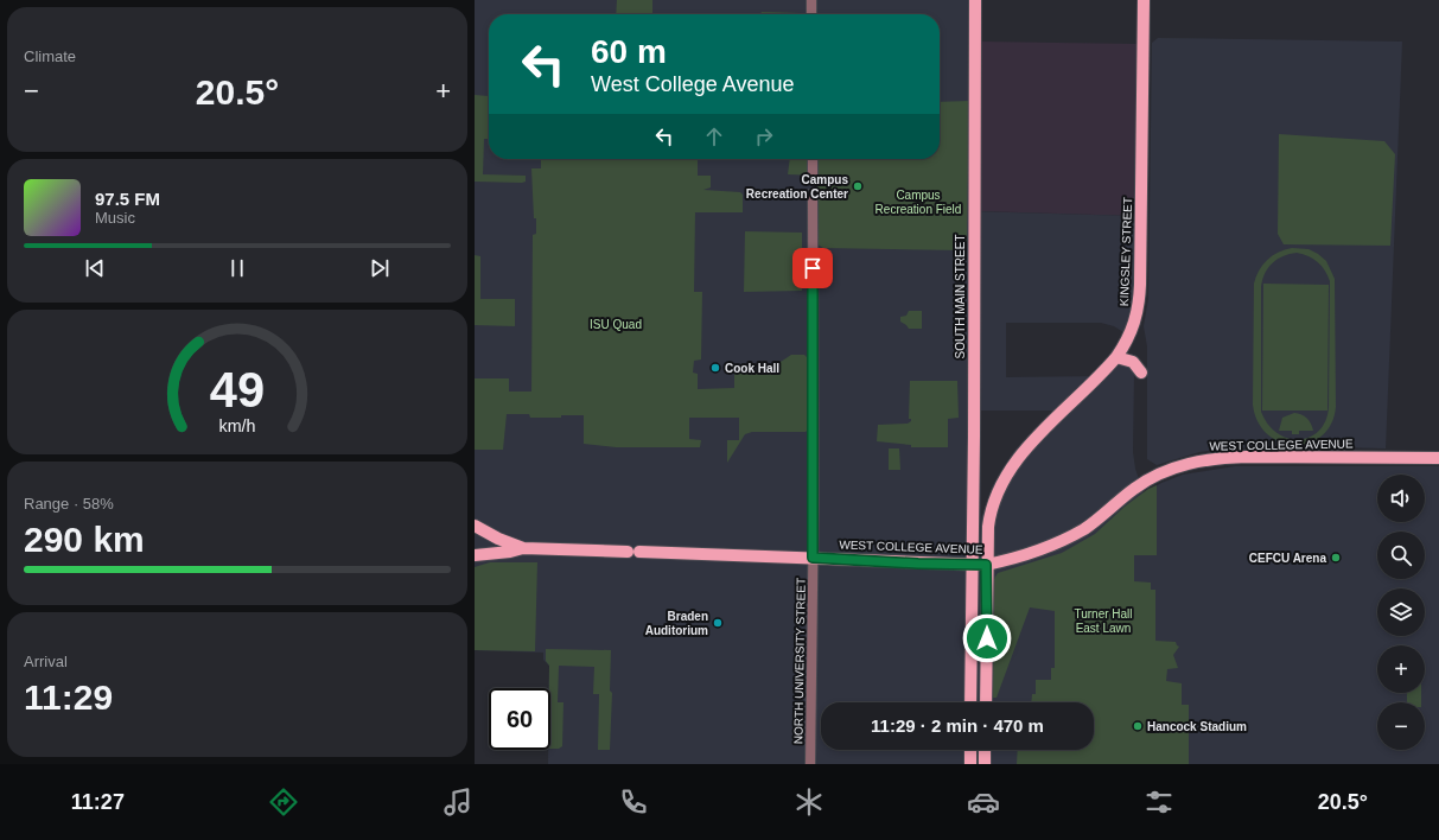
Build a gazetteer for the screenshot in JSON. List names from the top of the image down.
{
  "streets": {
    "main road": ["KINGSLEY STREET", "SOUTH MAIN STREET", "WEST COLLEGE AVENUE"],
    "street": ["NORTH UNIVERSITY STREET"]
  },
  "crossings": [
    ["KINGSLEY STREET", "WEST COLLEGE AVENUE"],
    ["SOUTH MAIN STREET", "WEST COLLEGE AVENUE"],
    ["WEST COLLEGE AVENUE", "NORTH UNIVERSITY STREET"]
  ],
  "parks": ["Campus Recreation Field", "ISU Quad", "Turner Hall East Lawn"],
  "places": [
    "Campus Recreation Center",
    "Cook Hall",
    "CEFCU Arena",
    "Braden Auditorium",
    "Hancock Stadium"
  ],
  "page": {
    "tile": [
      "Climate",
      ["Range · 58%", "290 km"],
      ["Arrival", "11:29"]
    ],
    "turn": ["60 m", "West College Avenue"],
    "heat": ["−", "20.5°", "+"],
    "song": ["97.5 FM", "Music"],
    "map_buttons": ["+", "−"],
    "limit": "60",
    "trip": "11:29 · 2 min · 470 m",
    "tabs": ["11:27", "20.5°"],
    "gauge": ["49", "km/h"]
  }
}
